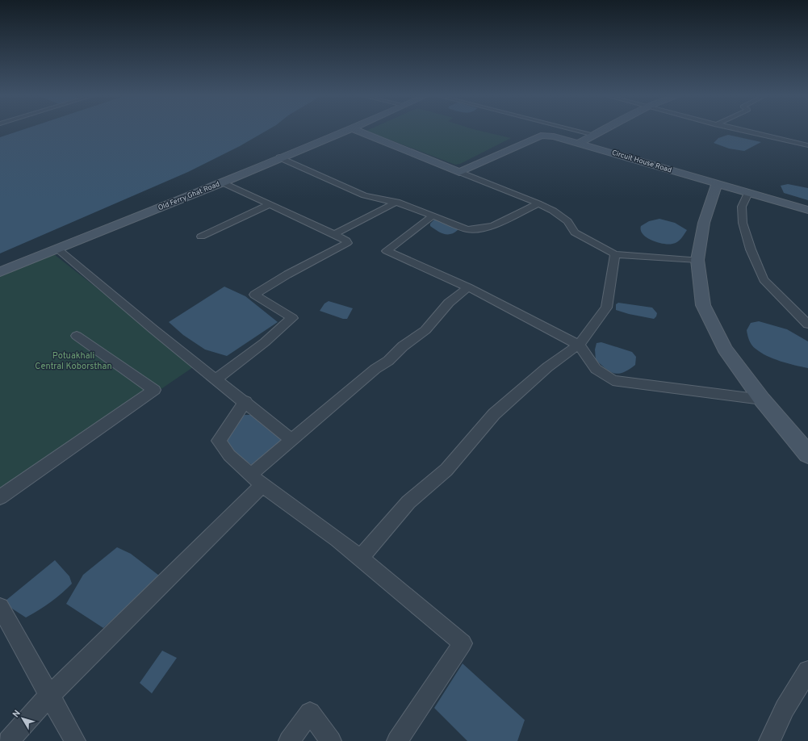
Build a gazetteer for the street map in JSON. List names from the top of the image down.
{
  "streets": {
    "street": ["Circuit House Road", "Old Ferry Ghat Road"]
  },
  "parks": ["Potuakhali Central Koborsthan"],
  "north": "top left"
}
